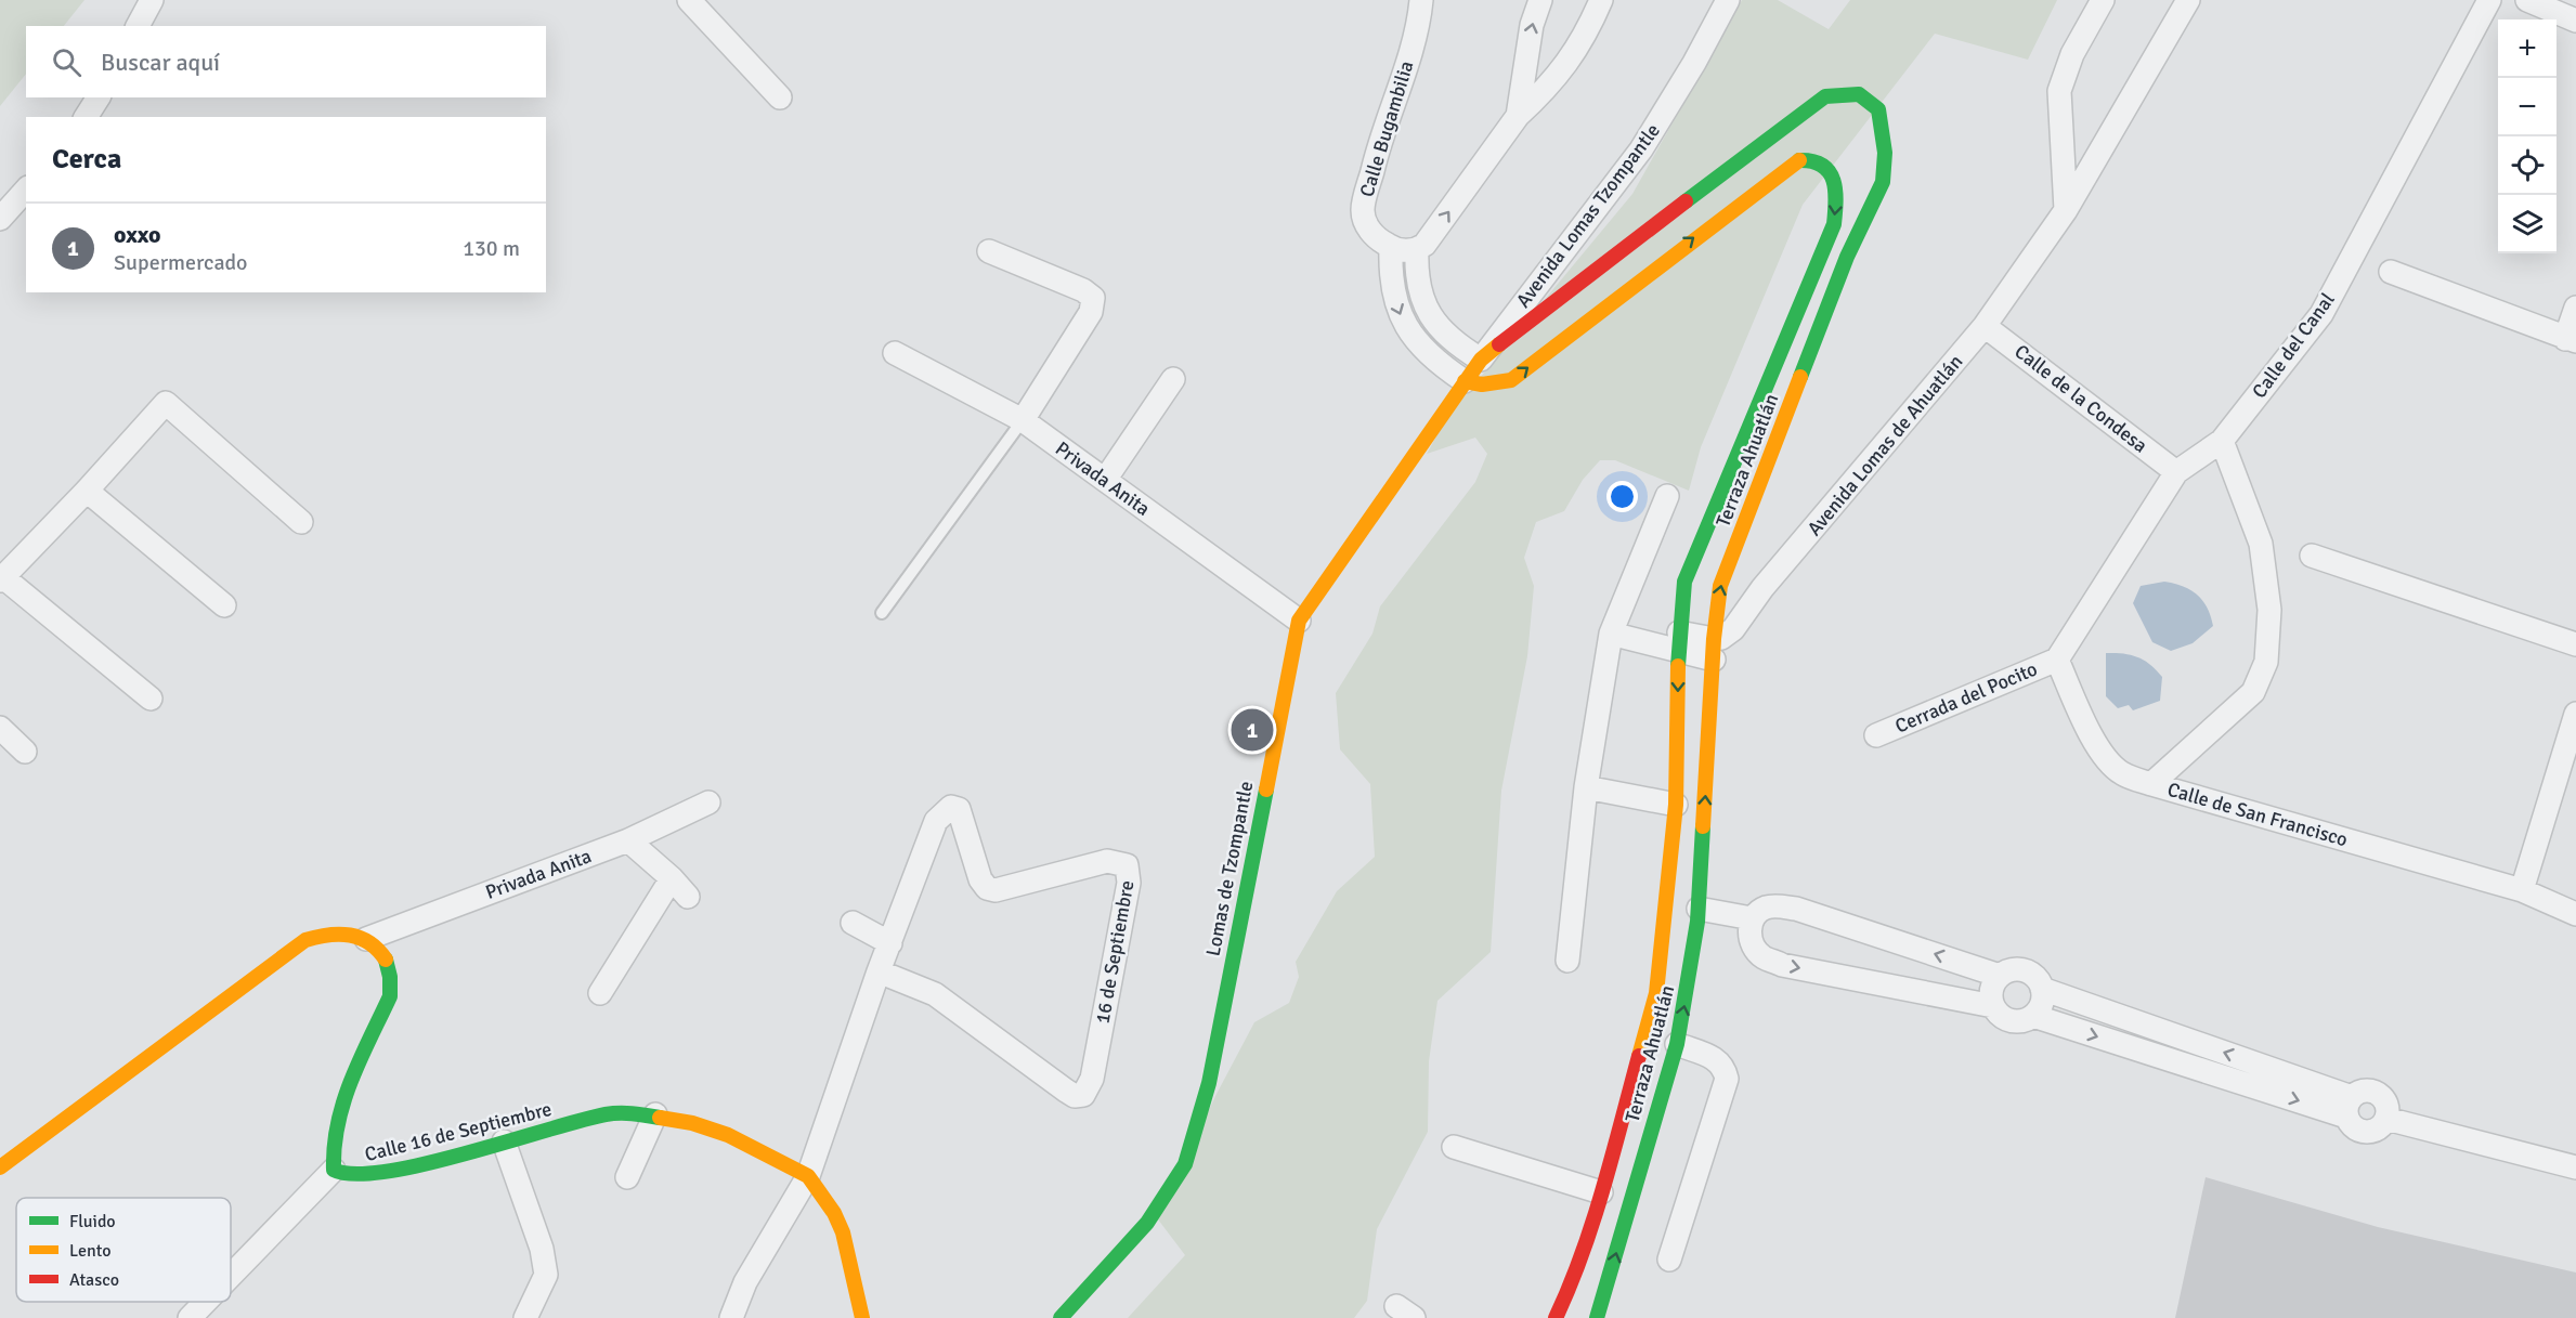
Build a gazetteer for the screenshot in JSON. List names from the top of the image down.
{
  "streets": {
    "street": [
      "Calle Bugambilia",
      "Avenida Lomas Tzompantle",
      "Calle del Canal",
      "Calle de la Condesa",
      "Avenida Lomas de Ahuatlán",
      "Terraza Ahuatlán",
      "Privada Anita",
      "Cerrada del Pocito",
      "Calle de San Francisco",
      "Lomas de Tzompantle",
      "16 de Septiembre",
      "Calle 16 de Septiembre"
    ]
  },
  "crossings": [
    ["Avenida Lomas Tzompantle", "Terraza Ahuatlán"],
    ["Avenida Lomas Tzompantle", "Lomas de Tzompantle"],
    ["Calle del Canal", "Calle de la Condesa"],
    ["Calle del Canal", "Cerrada del Pocito"],
    ["Calle del Canal", "Calle de San Francisco"],
    ["Calle de la Condesa", "Avenida Lomas de Ahuatlán"],
    ["Avenida Lomas de Ahuatlán", "Terraza Ahuatlán"],
    ["Terraza Ahuatlán", "Lomas de Tzompantle"],
    ["Privada Anita", "Lomas de Tzompantle"],
    ["Cerrada del Pocito", "Calle de San Francisco"],
    ["16 de Septiembre", "Calle 16 de Septiembre"]
  ],
  "legend": ["Fluido", "Lento", "Atasco"],
  "page": {
    "map_buttons": ["+", "−"],
    "search": "Buscar aquí",
    "heading": "Cerca",
    "list": [
      {
        "mark": "1",
        "name": "oxxo",
        "note": "Supermercado",
        "value": "130 m"
      }
    ],
    "pins": "1"
  }
}
